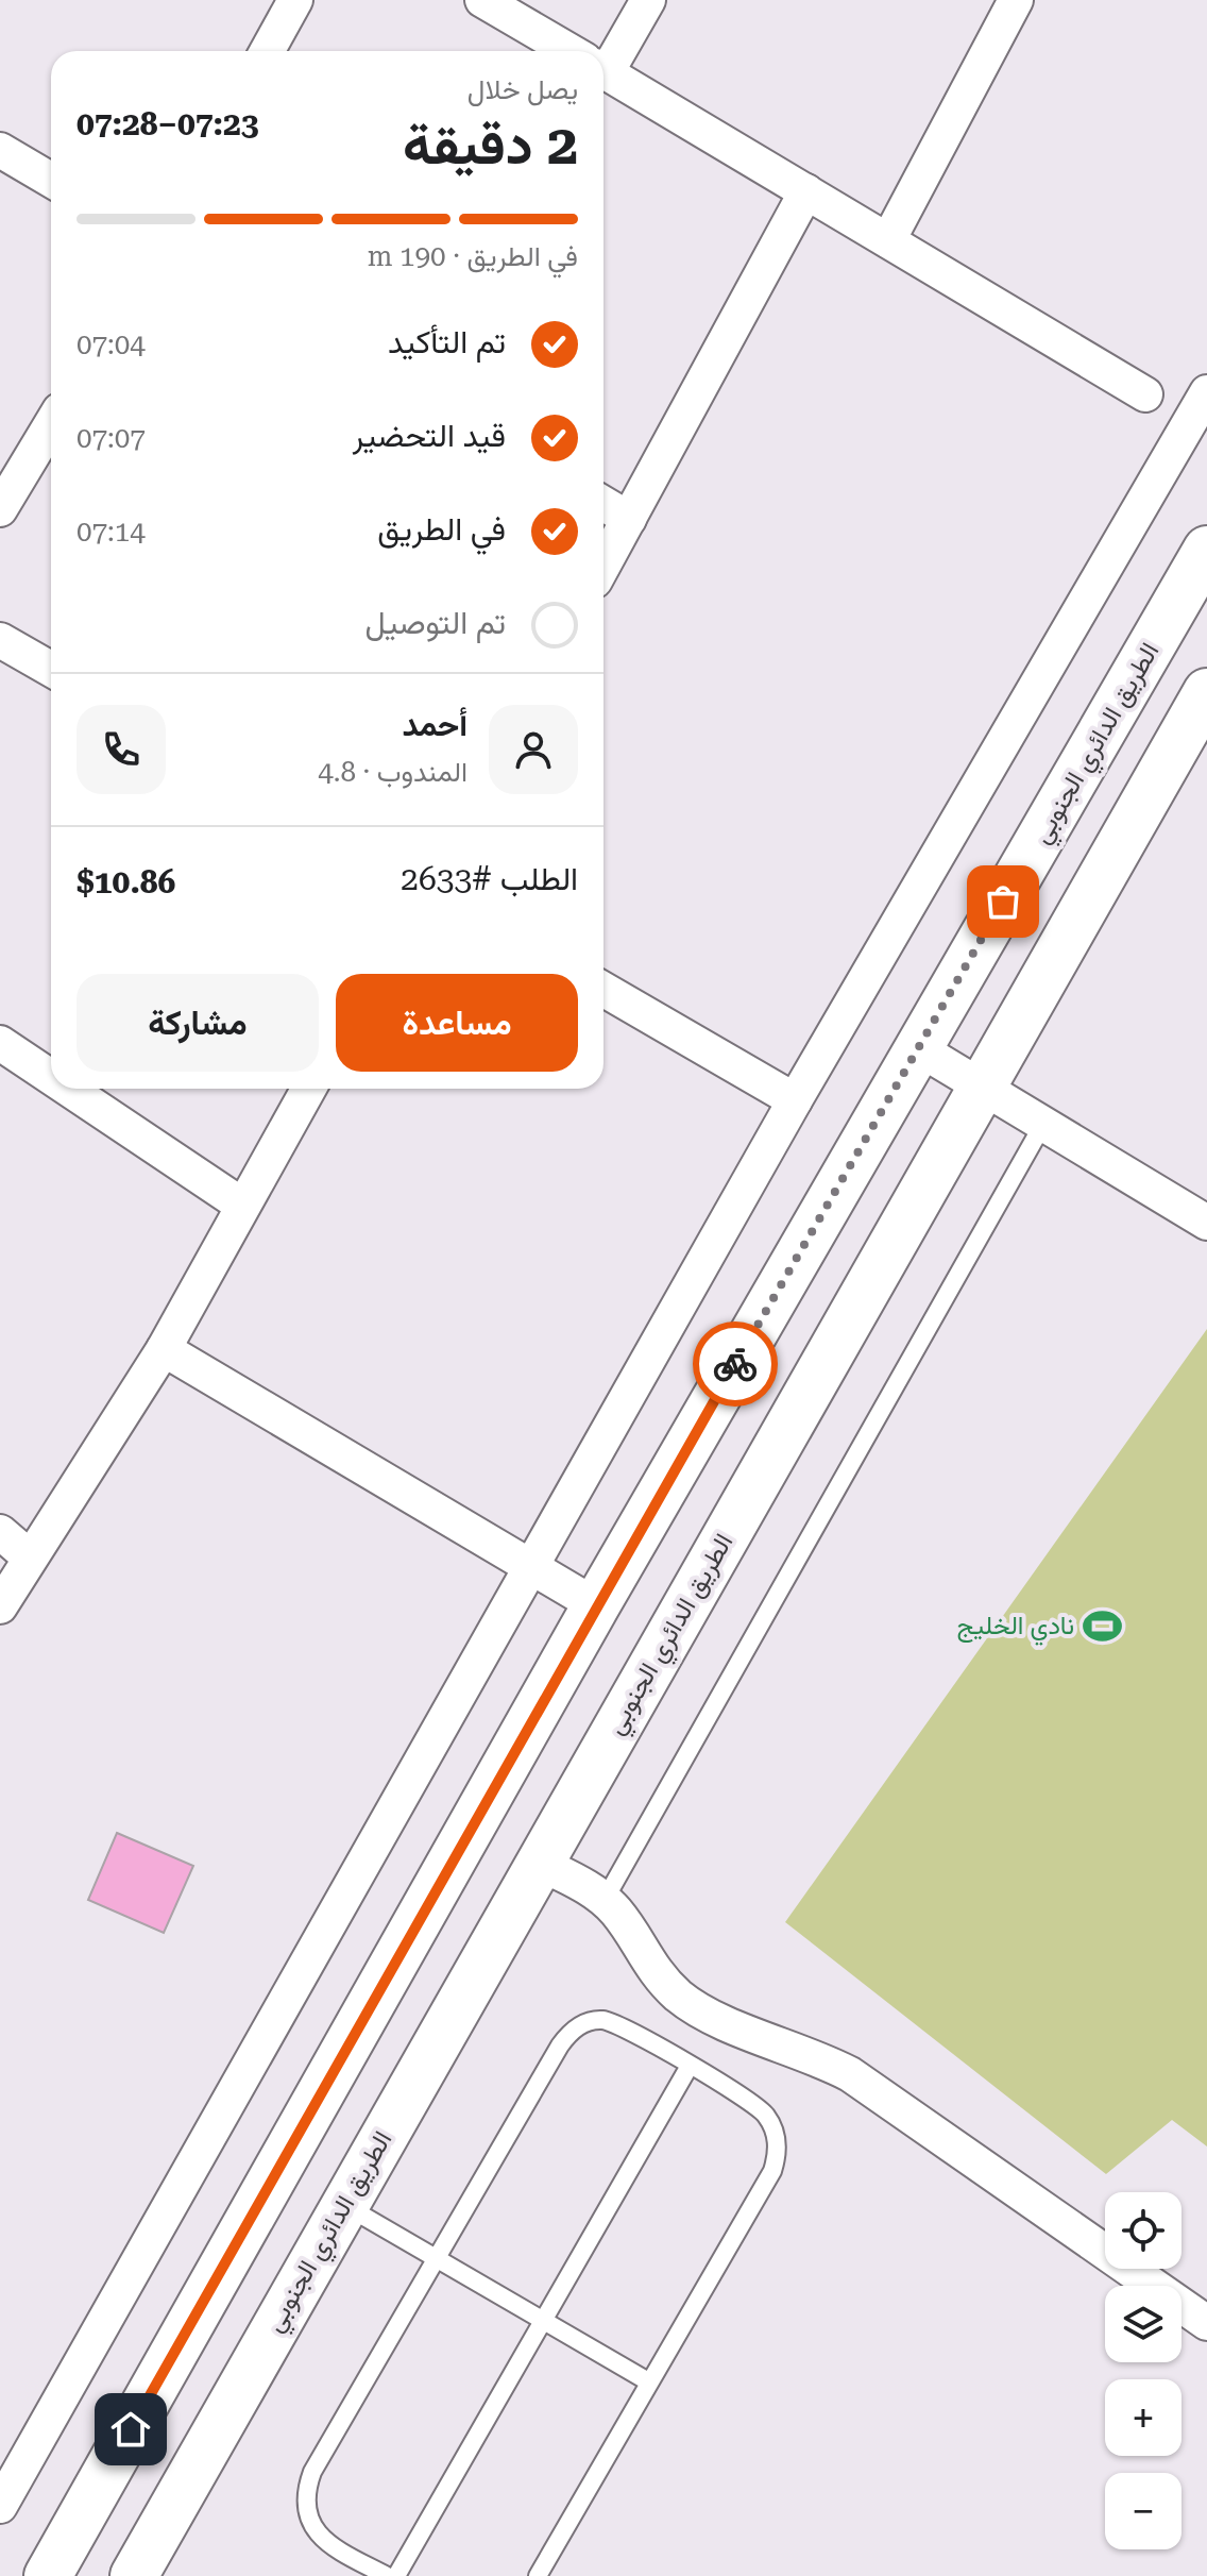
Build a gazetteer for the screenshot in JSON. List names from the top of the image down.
{
  "streets": {
    "main road": ["الطريق الدائري الجنوبي"]
  },
  "places": {
    "sports": ["نادي الخليج"]
  },
  "page": {
    "heading": ["2 دقيقة", "يصل خلال", "07:23–07:28"],
    "panel": [
      "أحمد",
      "المندوب · 4.8",
      "الطلب #2633",
      "$10.86"
    ],
    "bar": "في الطريق · 190 m",
    "list": [
      ["تم التأكيد", "07:04"],
      ["قيد التحضير", "07:07"],
      ["في الطريق", "07:14"],
      "تم التوصيل"
    ],
    "buttons": ["مساعدة", "مشاركة"],
    "map_buttons": ["+", "−"]
  }
}
